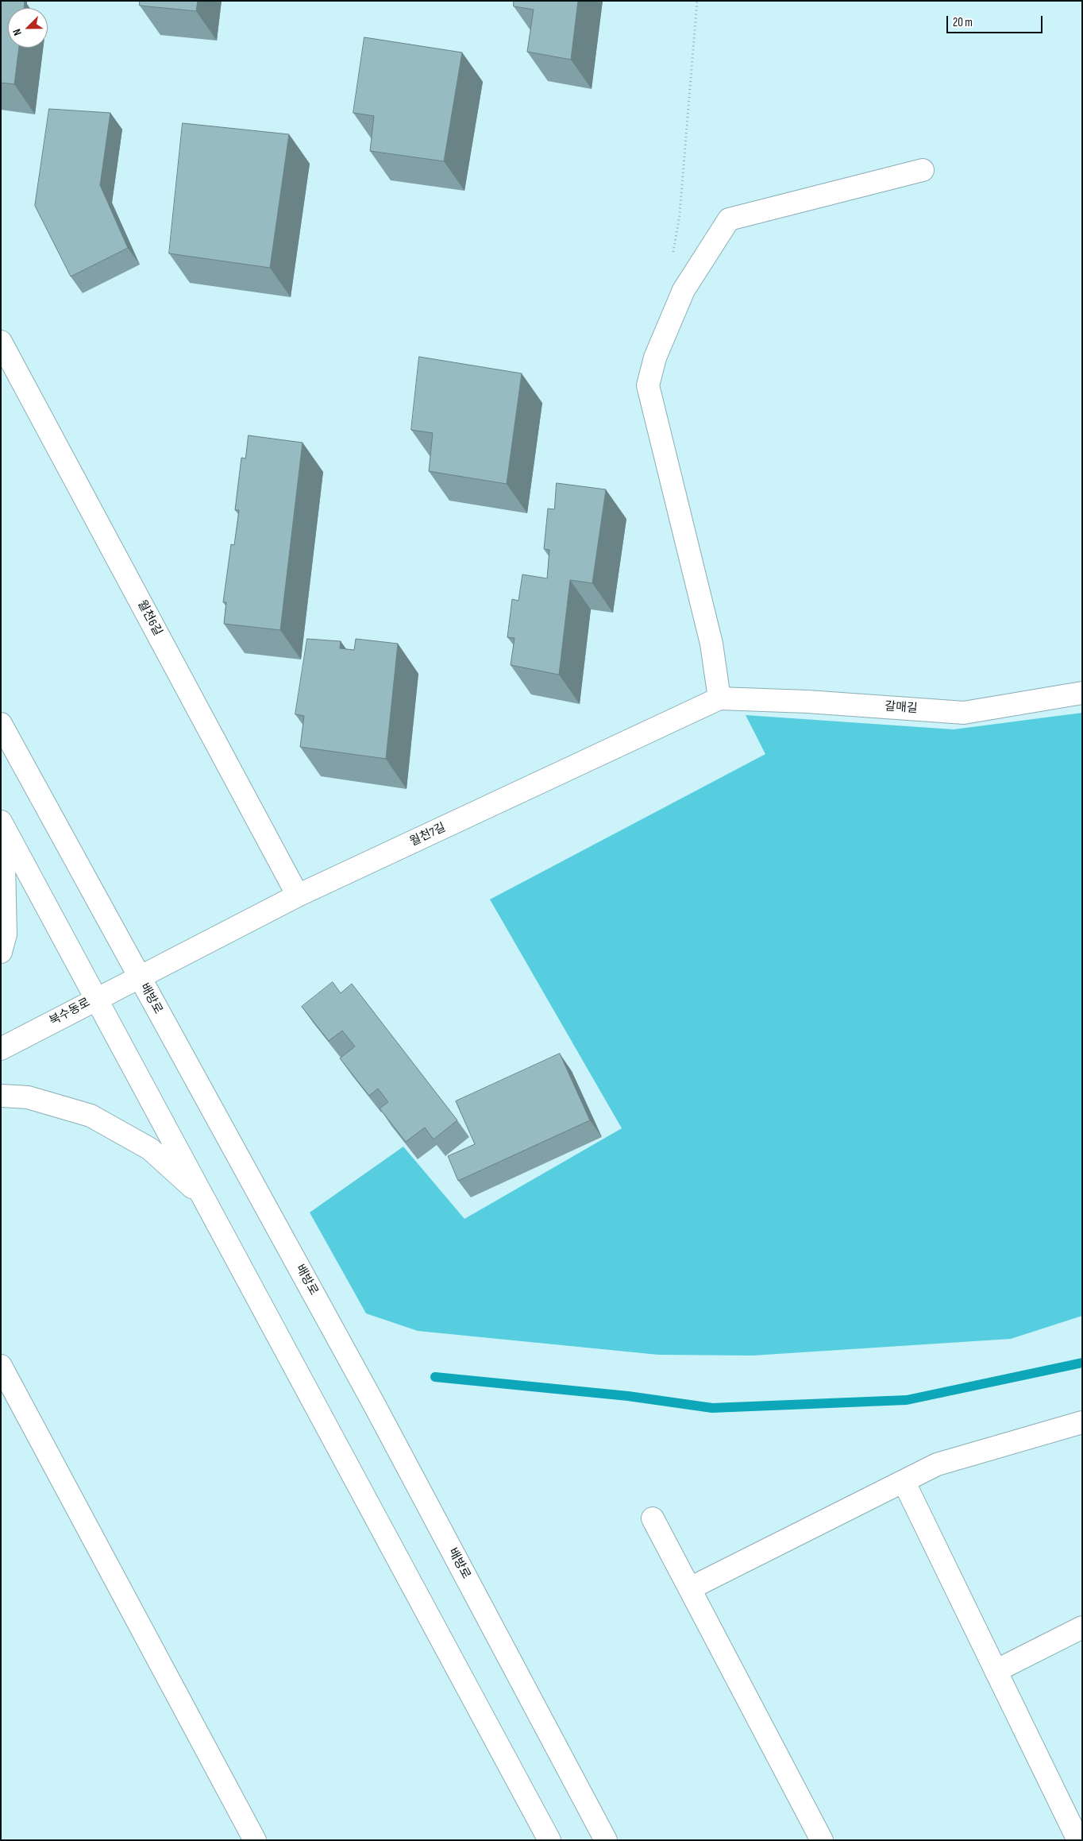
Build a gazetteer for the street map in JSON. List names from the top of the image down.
{
  "streets": {
    "street": [
      "월천6길",
      "갈매길",
      "월천7길",
      "배방로",
      "북수동로"
    ]
  },
  "crossings": [
    ["월천6길", "월천7길"],
    ["갈매길", "월천7길"],
    ["월천7길", "배방로"],
    ["월천7길", "북수동로"],
    ["배방로", "북수동로"]
  ],
  "scale_bar": "20 m",
  "north": "bottom left"
}
